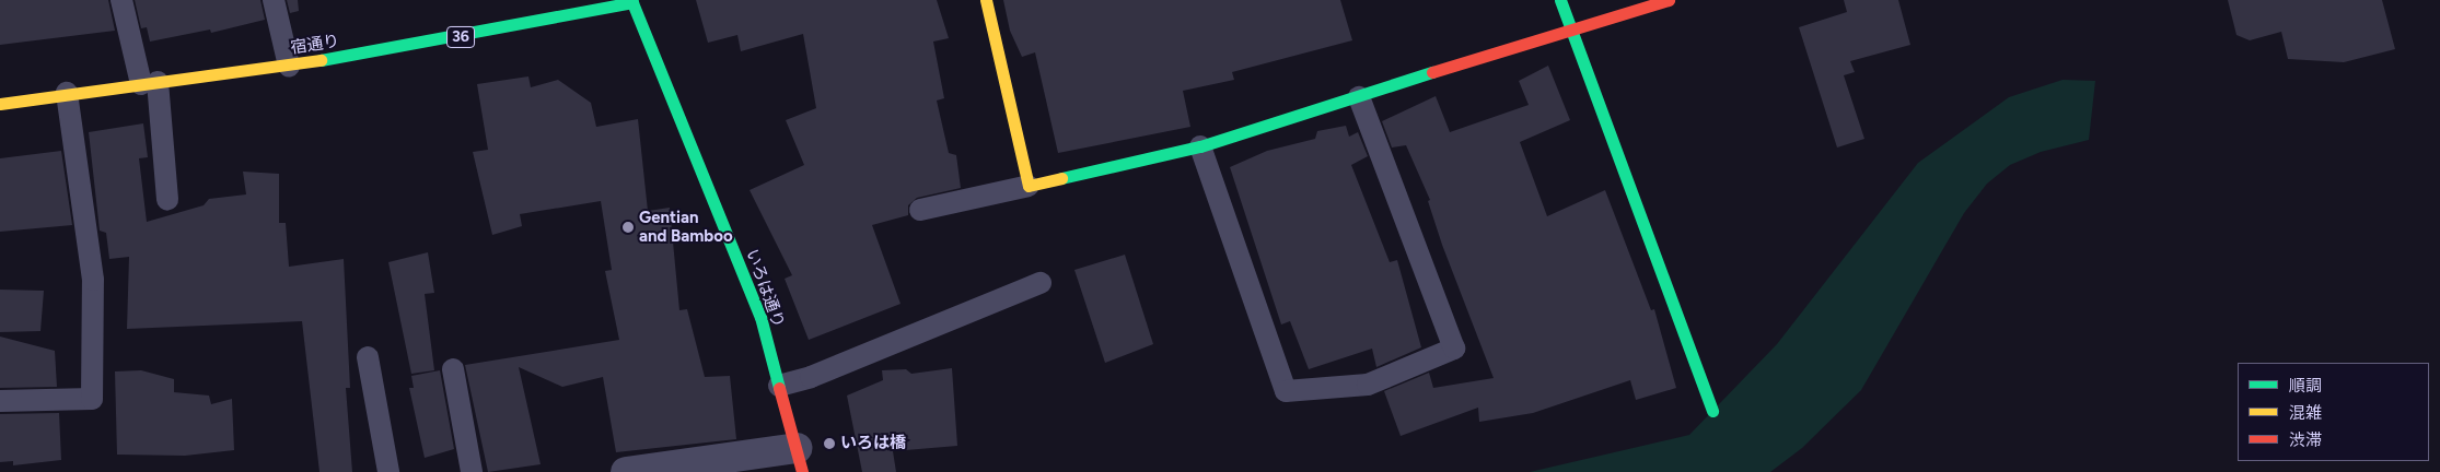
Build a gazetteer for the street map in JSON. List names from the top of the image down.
{
  "streets": {
    "street": ["36", "宿通り", "いろは通り"]
  },
  "crossings": [
    ["宿通り", "いろは通り"]
  ],
  "places": ["Gentian and Bamboo", "いろは橋"],
  "legend": ["順調", "混雑", "渋滞"]
}
